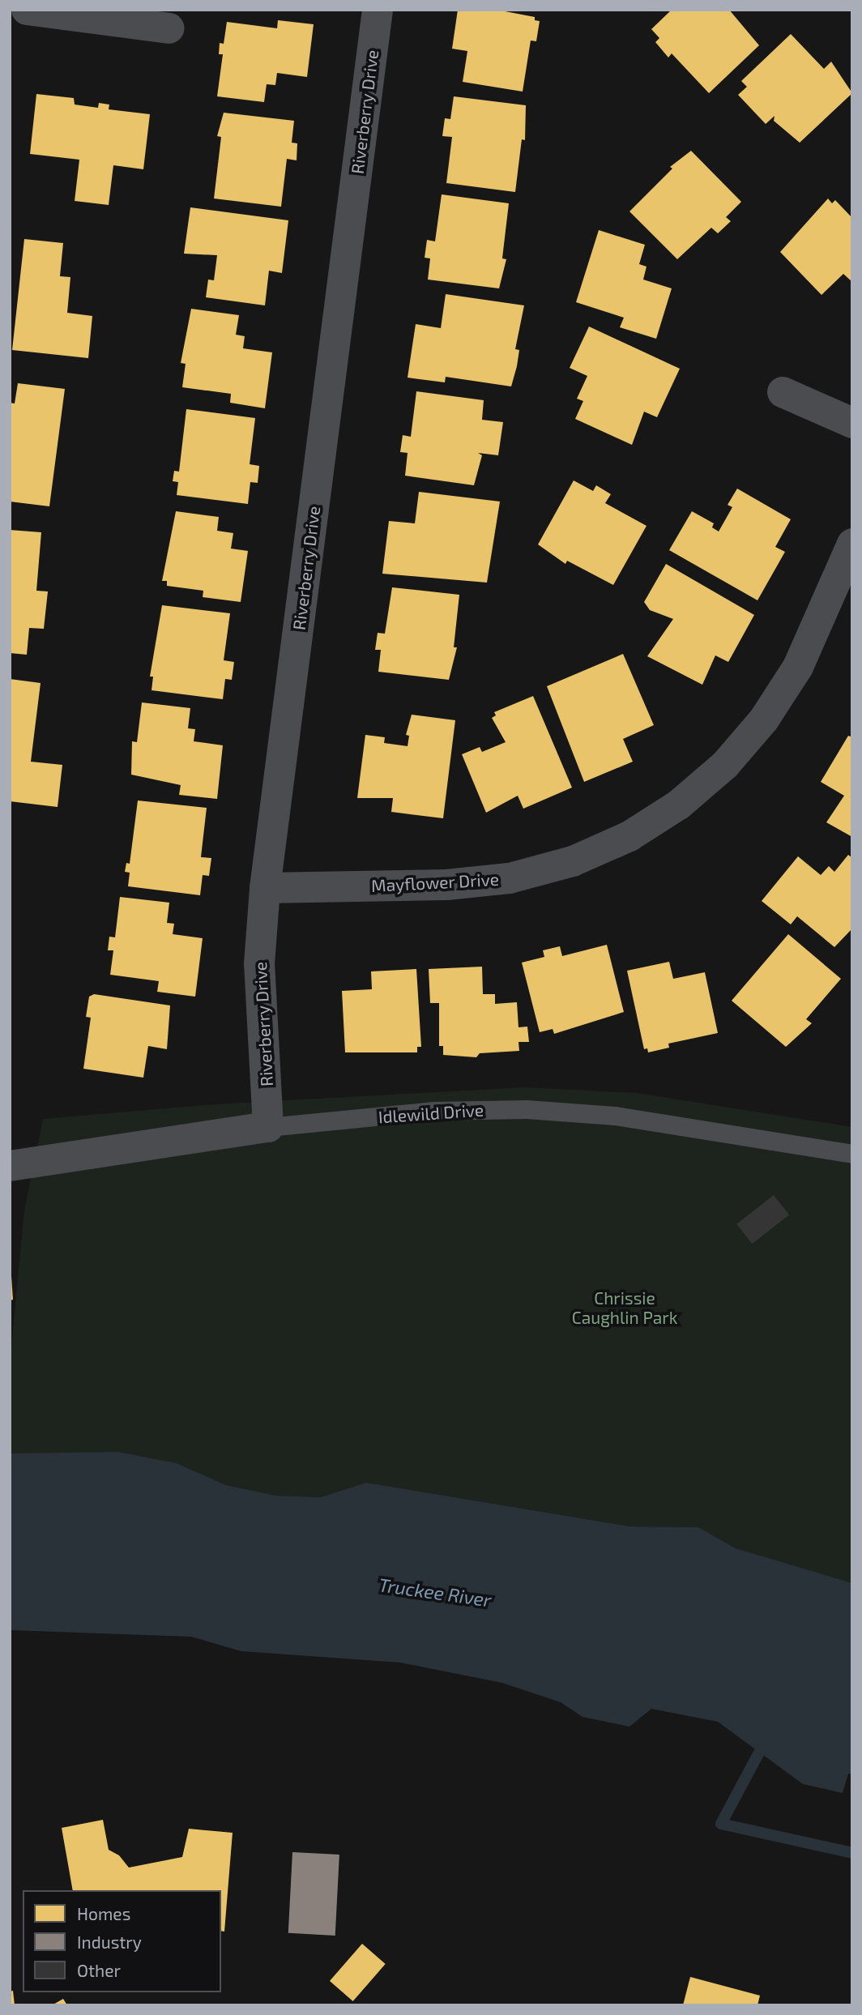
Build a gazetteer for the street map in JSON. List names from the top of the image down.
{
  "streets": {
    "street": ["Riverberry Drive", "Mayflower Drive", "Idlewild Drive"]
  },
  "crossings": [
    ["Riverberry Drive", "Mayflower Drive"],
    ["Riverberry Drive", "Idlewild Drive"]
  ],
  "water": ["Truckee River"],
  "parks": ["Chrissie Caughlin Park"],
  "legend": ["Homes", "Industry", "Other"]
}
